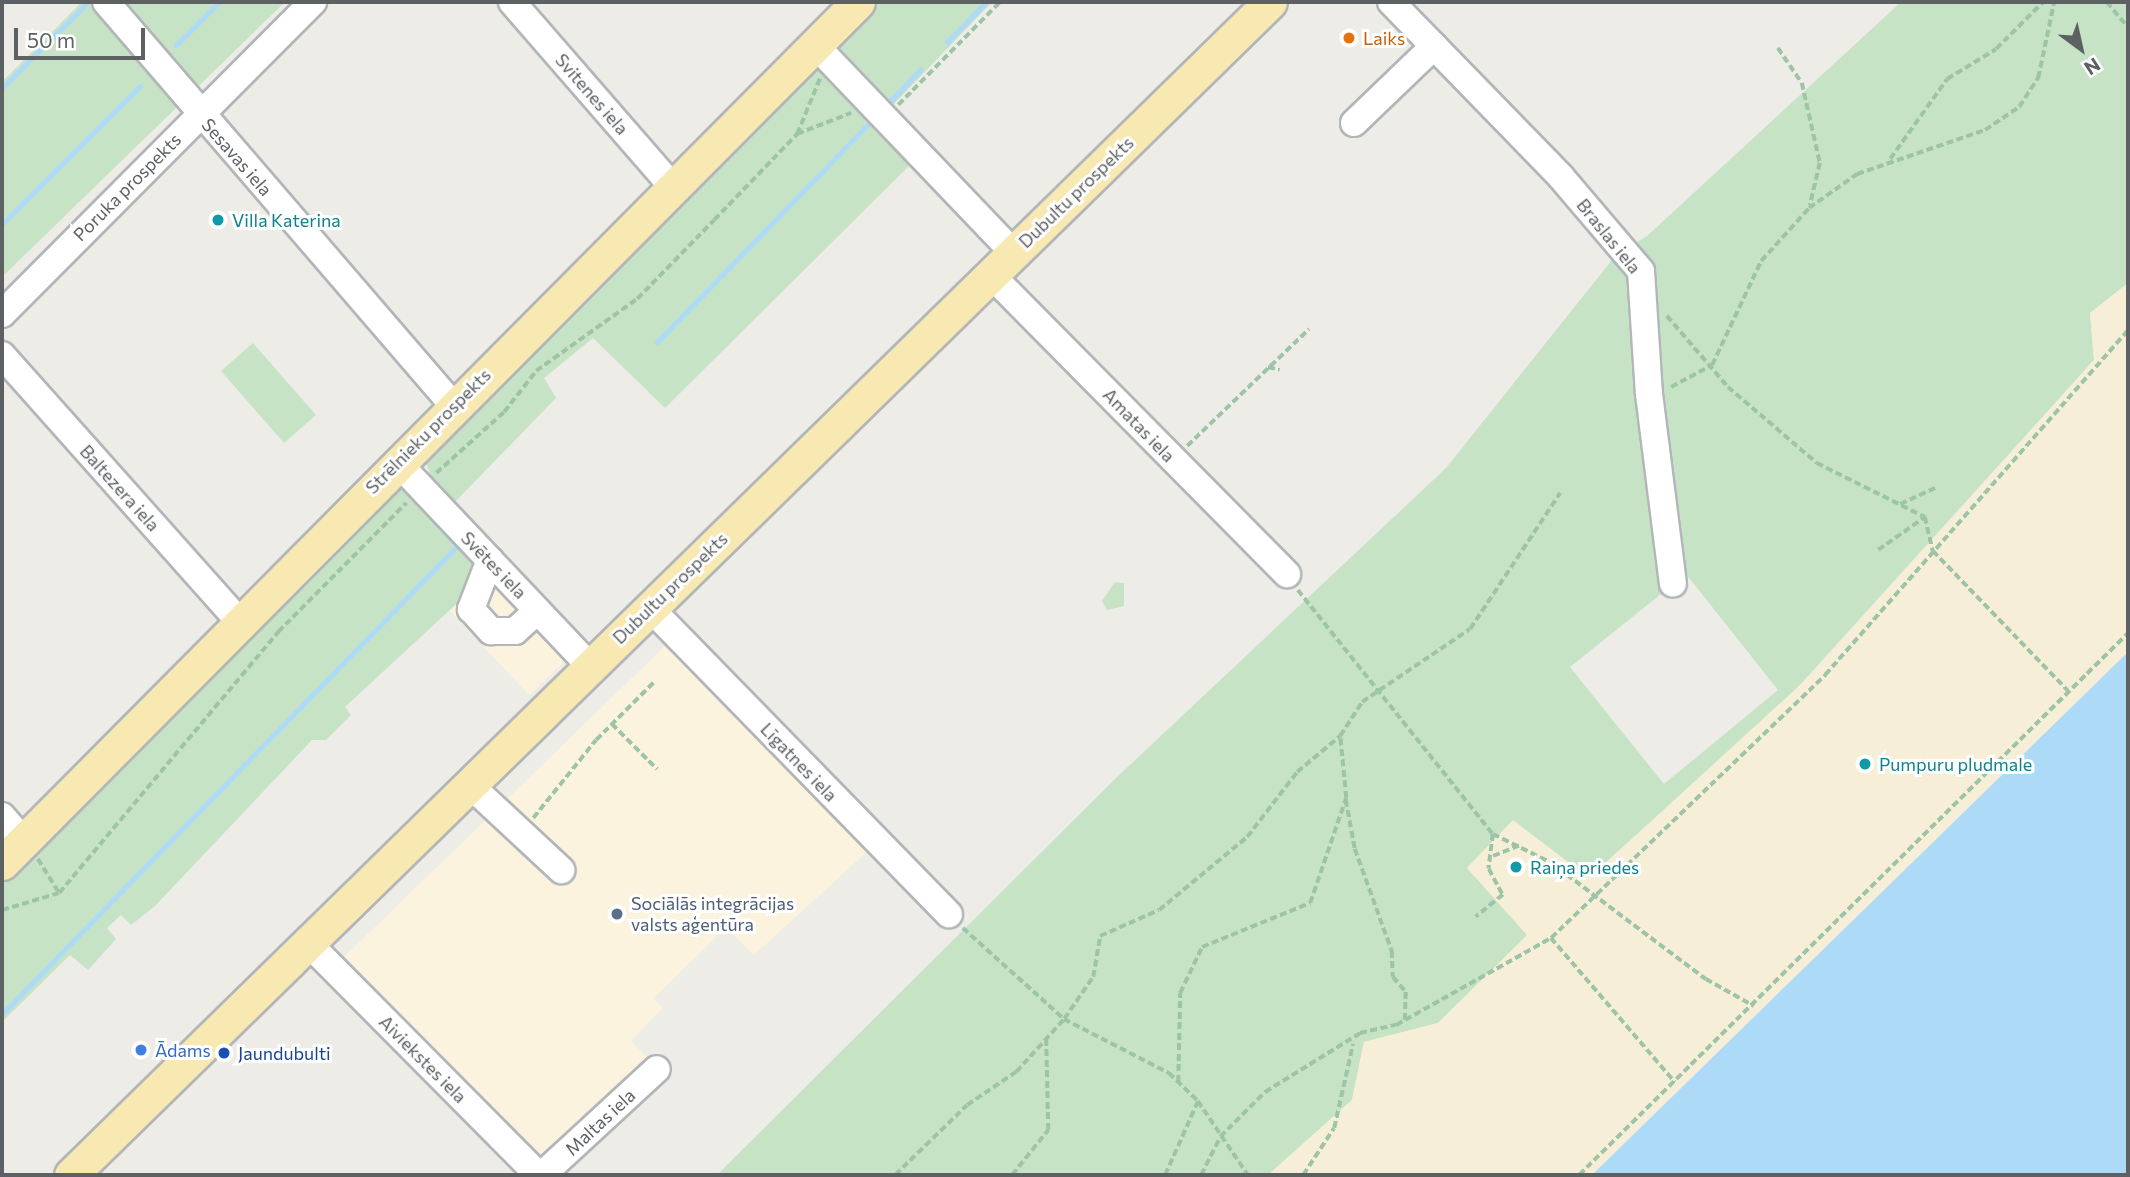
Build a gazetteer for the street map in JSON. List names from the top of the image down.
{
  "streets": {
    "main road": ["Dubultu prospekts", "Strēlnieku prospekts"],
    "street": [
      "Svitenes iela",
      "Sesavas iela",
      "Poruka prospekts",
      "Braslas iela",
      "Amatas iela",
      "Baltezera iela",
      "Svētes iela",
      "Līgatnes iela",
      "Aiviekstes iela",
      "Maltas iela"
    ]
  },
  "crossings": [
    ["Svitenes iela", "Strēlnieku prospekts"],
    ["Sesavas iela", "Poruka prospekts"],
    ["Sesavas iela", "Strēlnieku prospekts"],
    ["Dubultu prospekts", "Amatas iela"],
    ["Dubultu prospekts", "Svētes iela"],
    ["Dubultu prospekts", "Līgatnes iela"],
    ["Dubultu prospekts", "Aiviekstes iela"],
    ["Amatas iela", "Strēlnieku prospekts"],
    ["Strēlnieku prospekts", "Baltezera iela"],
    ["Strēlnieku prospekts", "Svētes iela"],
    ["Aiviekstes iela", "Maltas iela"]
  ],
  "places": [
    "Laiks",
    "Villa Katerina",
    "Pumpuru pludmale",
    "Raiņa priedes",
    "Sociālās integrācijas valsts aģentūra",
    "Ādams",
    "Jaundubulti"
  ],
  "scale_bar": "50 m",
  "north": "bottom right"
}
